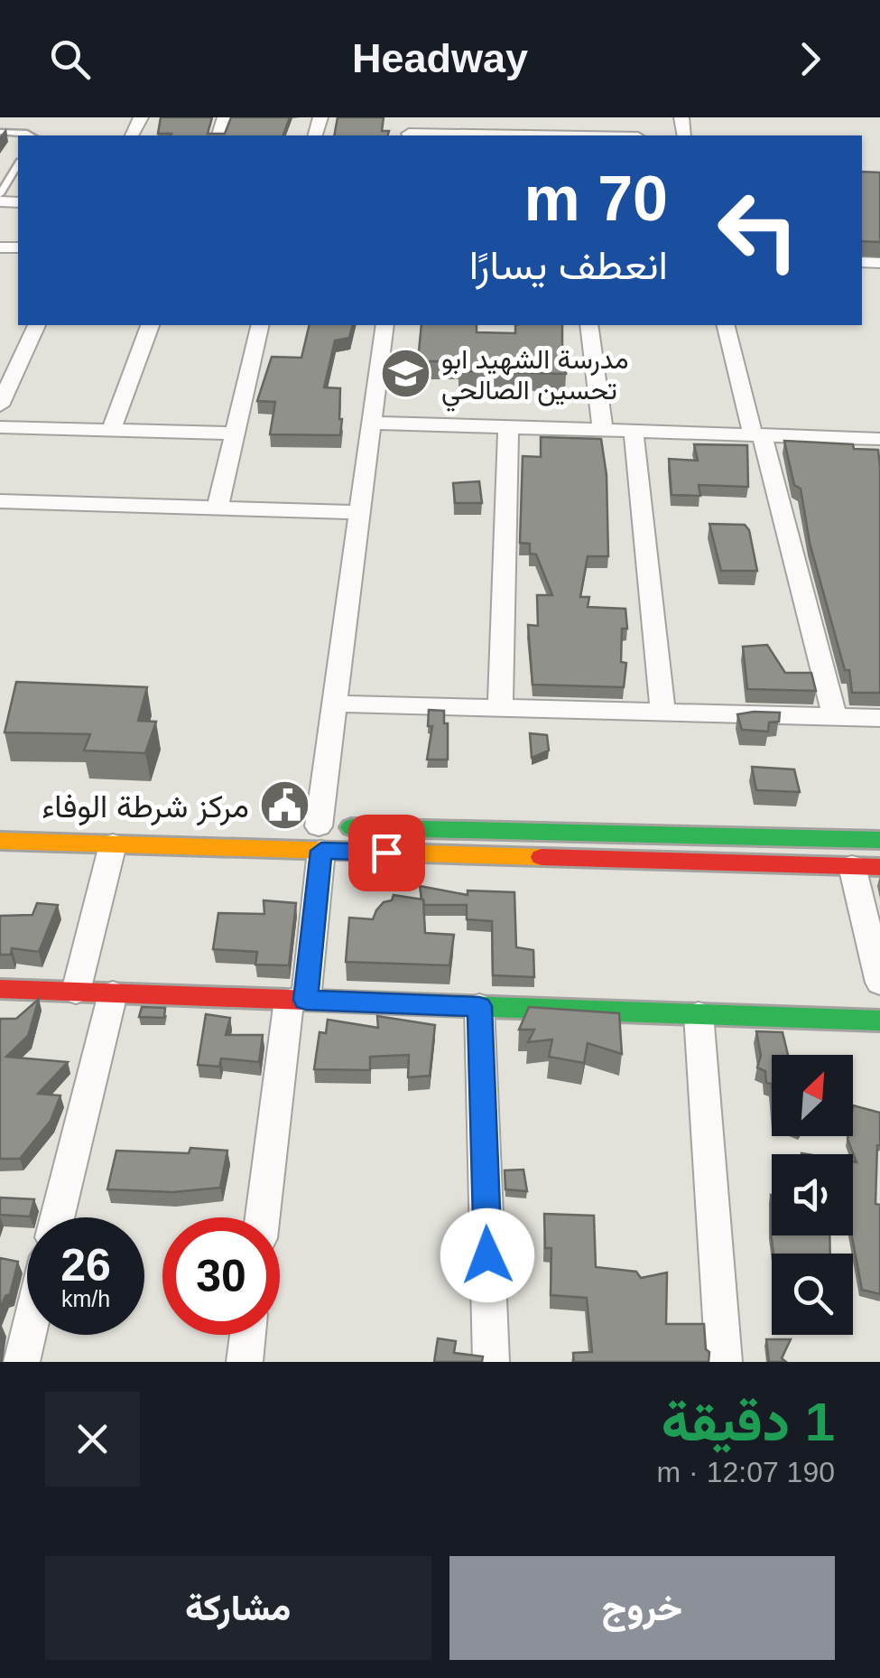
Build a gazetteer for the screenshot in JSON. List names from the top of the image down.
{
  "places": {
    "school or university": ["مدرسة الشهيد ابو تحسين الصالحي"],
    "public building": ["مركز شرطة الوفاء"]
  },
  "north": "top right",
  "page": {
    "header": "Headway",
    "turn": ["70 m", "انعطف يسارًا"],
    "speed": "26 km/h",
    "limit": "30",
    "heading": ["1 دقيقة", "190 m · 12:07"],
    "buttons": ["خروج", "مشاركة"]
  }
}
